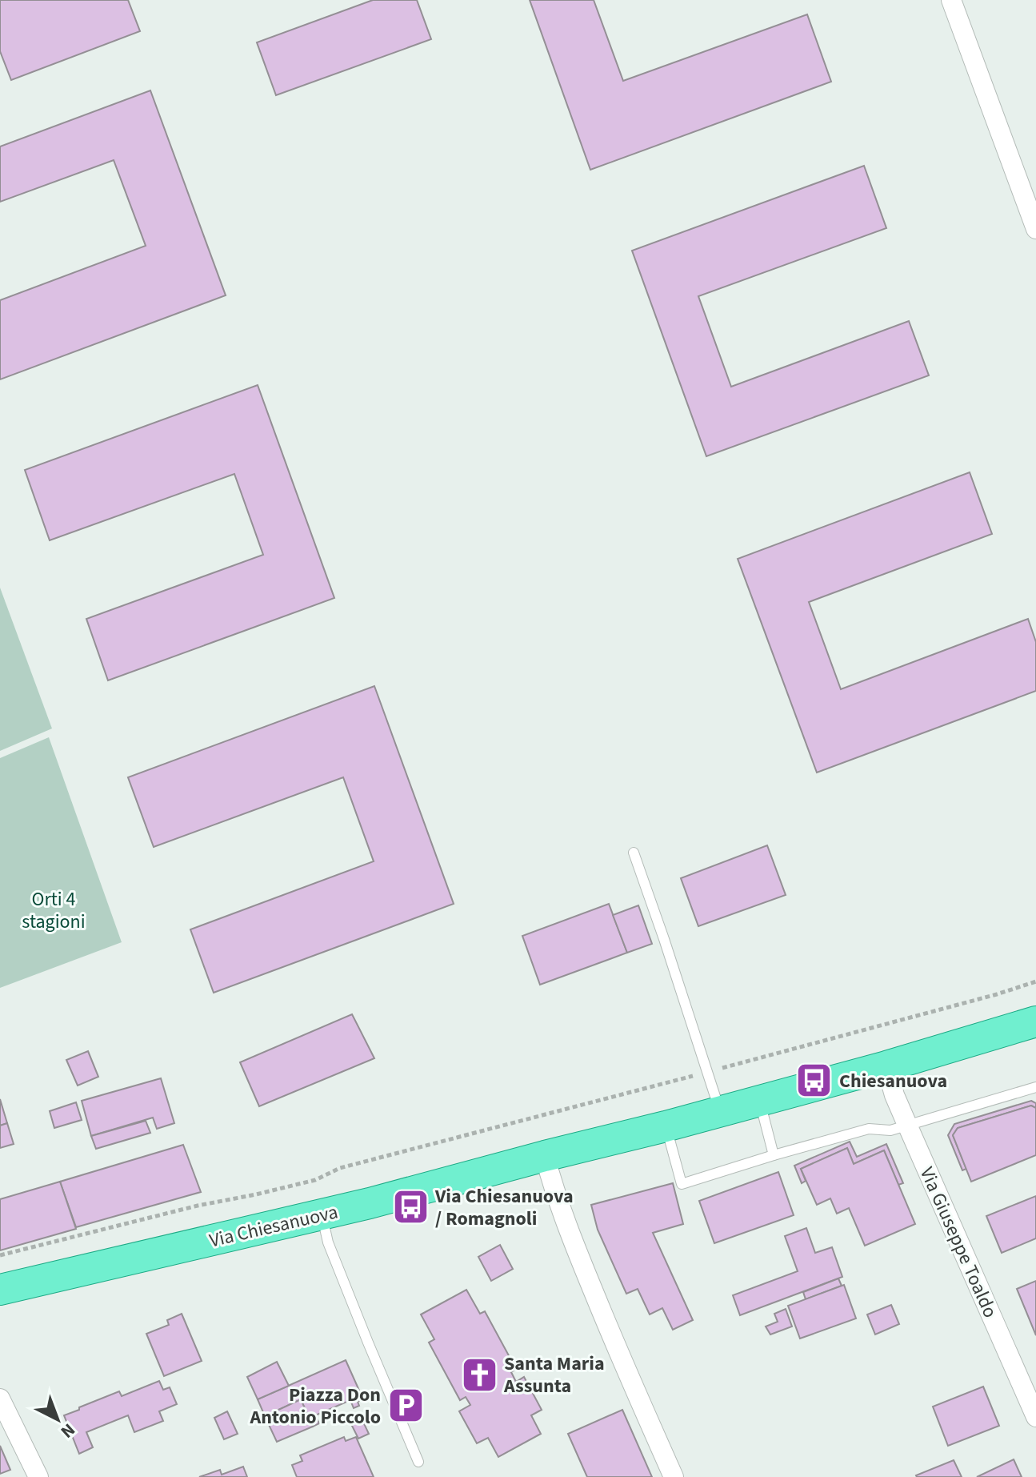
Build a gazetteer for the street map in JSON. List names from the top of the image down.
{
  "streets": {
    "main road": ["Via Chiesanuova"],
    "street": ["Via Giuseppe Toaldo"]
  },
  "crossings": [
    ["Via Chiesanuova", "Via Giuseppe Toaldo"]
  ],
  "parks": ["Orti 4 stagioni"],
  "places": {
    "bus stop": ["Chiesanuova", "Via Chiesanuova / Romagnoli"],
    "church": ["Santa Maria Assunta"],
    "parking": ["Piazza Don Antonio Piccolo"]
  },
  "north": "bottom right"
}
